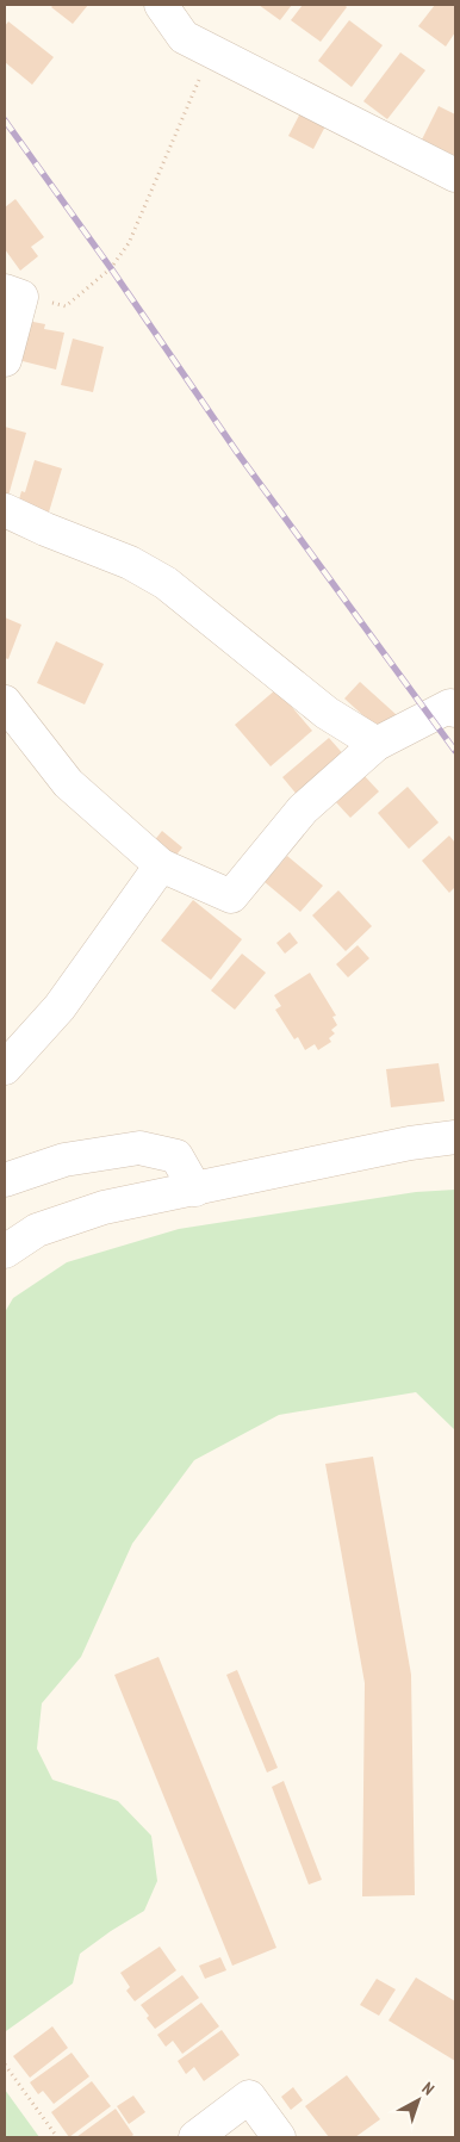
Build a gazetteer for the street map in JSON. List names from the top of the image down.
{
  "north": "top right"
}
